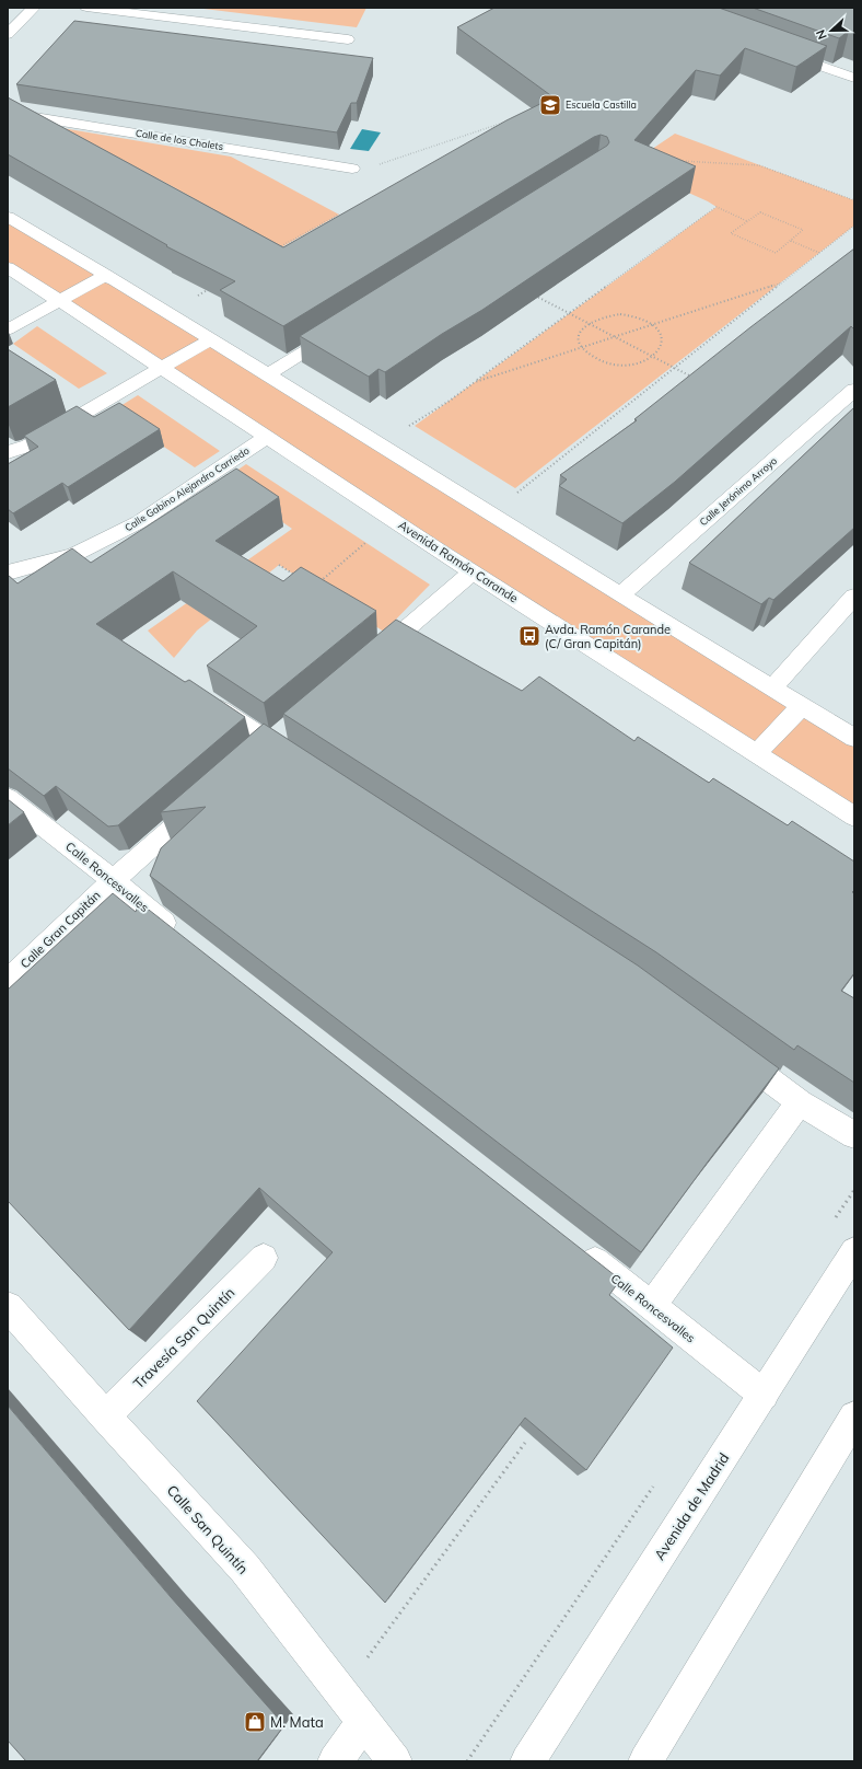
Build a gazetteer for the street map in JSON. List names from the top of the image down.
{
  "streets": {
    "street": [
      "Calle de los Chalets",
      "Calle Gabino Alejandro Carriedo",
      "Calle Jerónimo Arroyo",
      "Avenida Ramón Carande",
      "Calle Roncesvalles",
      "Calle Gran Capitán",
      "Travesía San Quintín",
      "Avenida de Madrid",
      "Calle San Quintín"
    ]
  },
  "crossings": [
    ["Calle Gabino Alejandro Carriedo", "Avenida Ramón Carande"],
    ["Calle Roncesvalles", "Calle Gran Capitán"],
    ["Calle Roncesvalles", "Avenida de Madrid"],
    ["Travesía San Quintín", "Calle San Quintín"]
  ],
  "places": {
    "school or university": ["Escuela Castilla"],
    "bus stop": ["Avda. Ramón Carande (C/ Gran Capitán)"],
    "shop": ["M. Mata"]
  },
  "north": "left"
}
